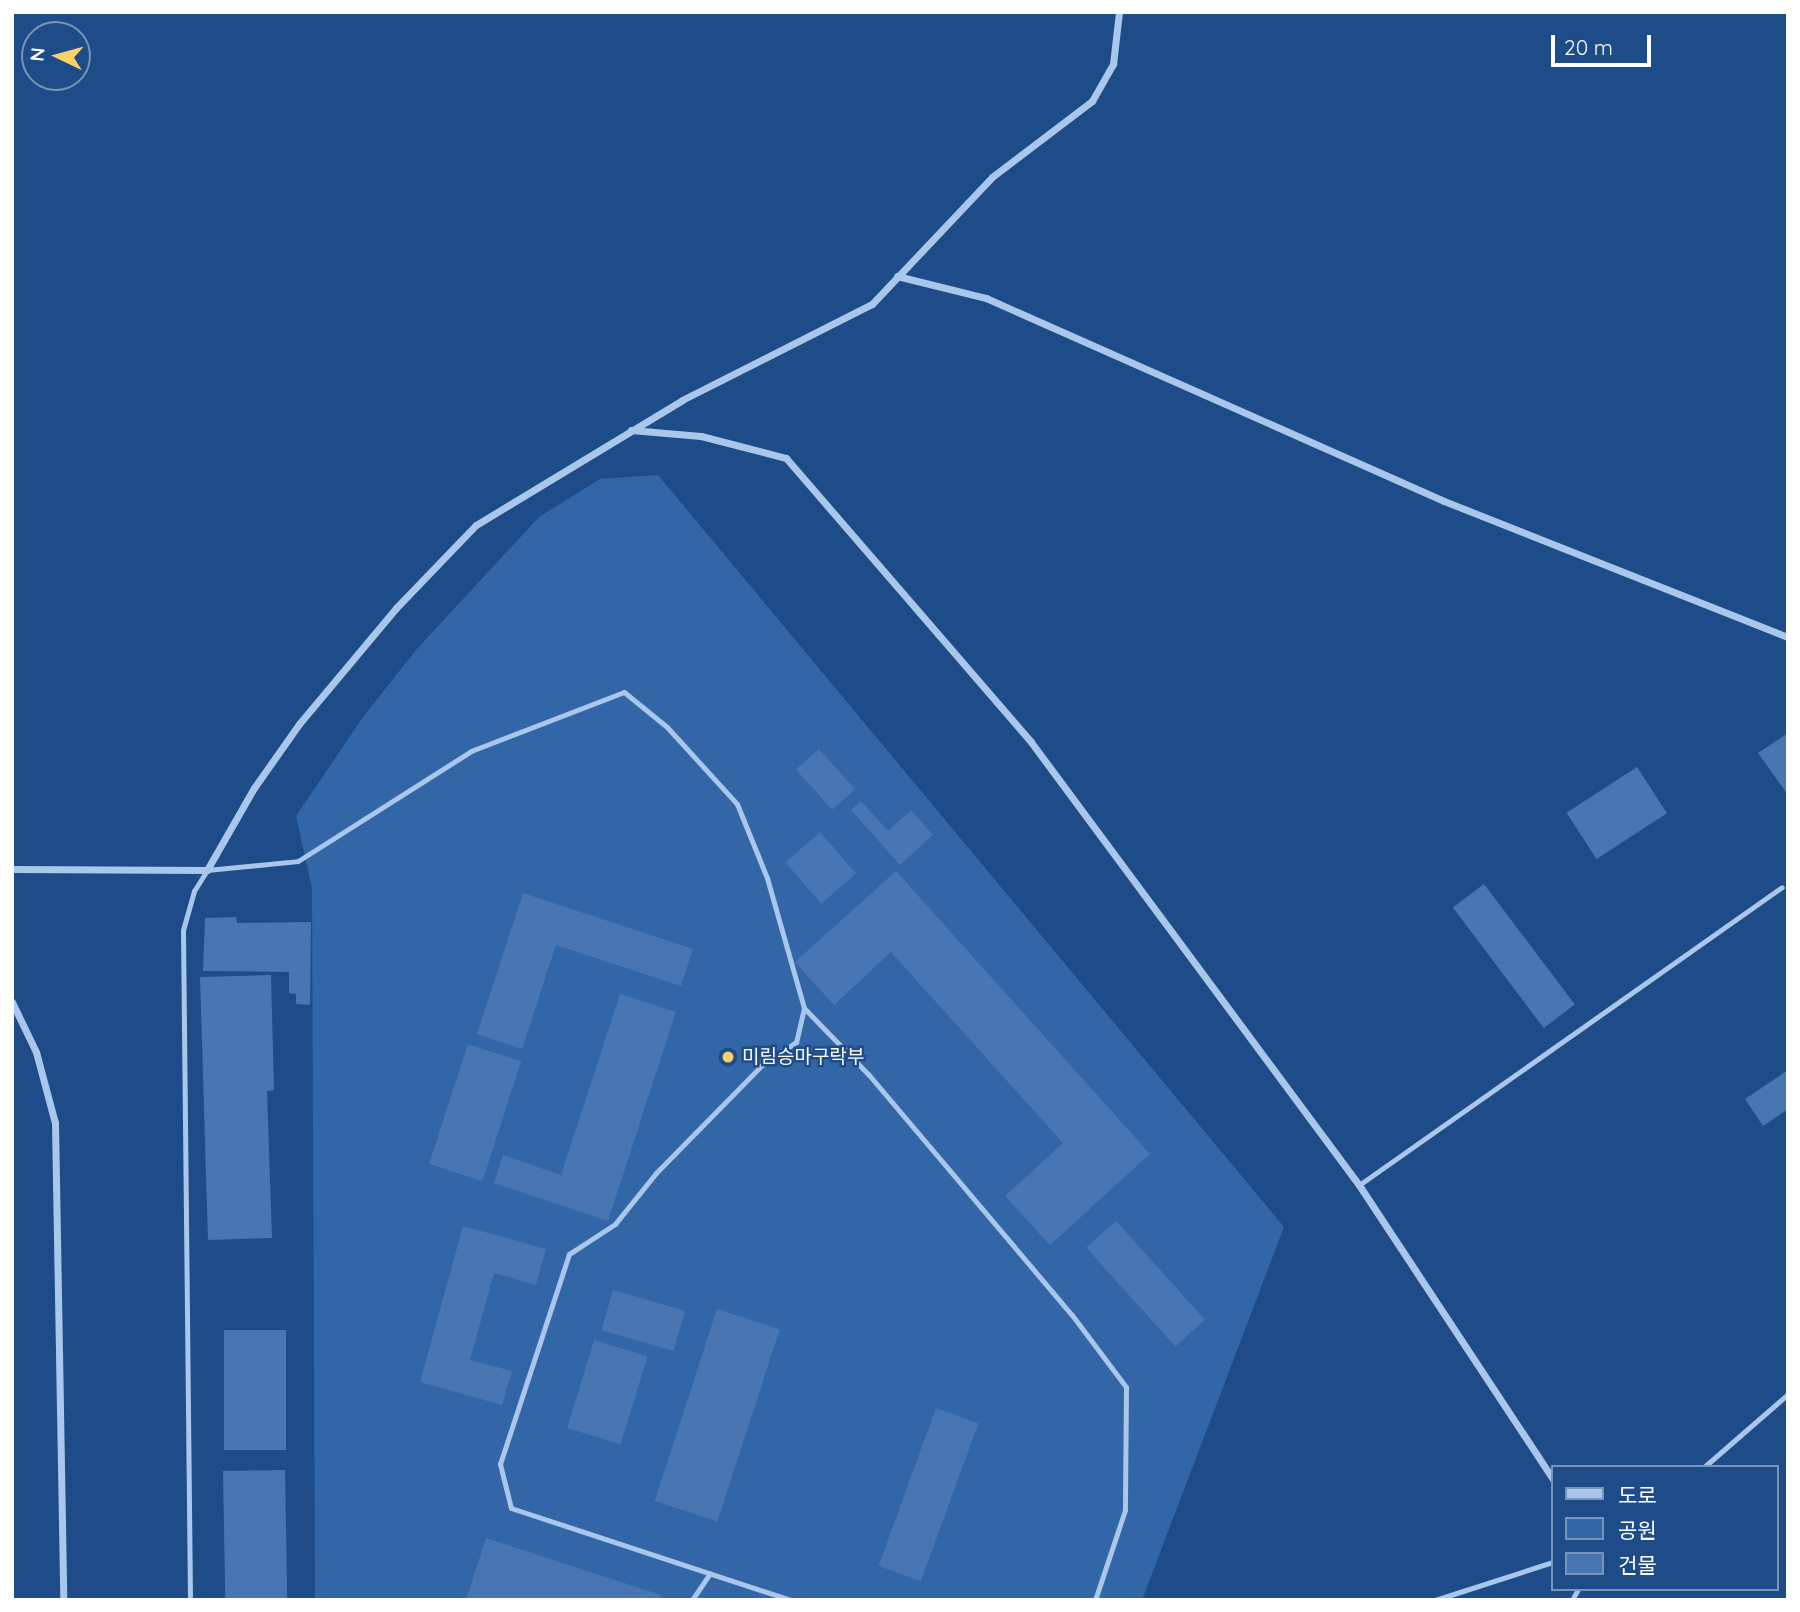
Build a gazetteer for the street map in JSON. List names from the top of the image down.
{
  "places": ["미림승마구락부"],
  "legend": ["도로", "공원", "건물"],
  "scale_bar": "20 m",
  "north": "left"
}
